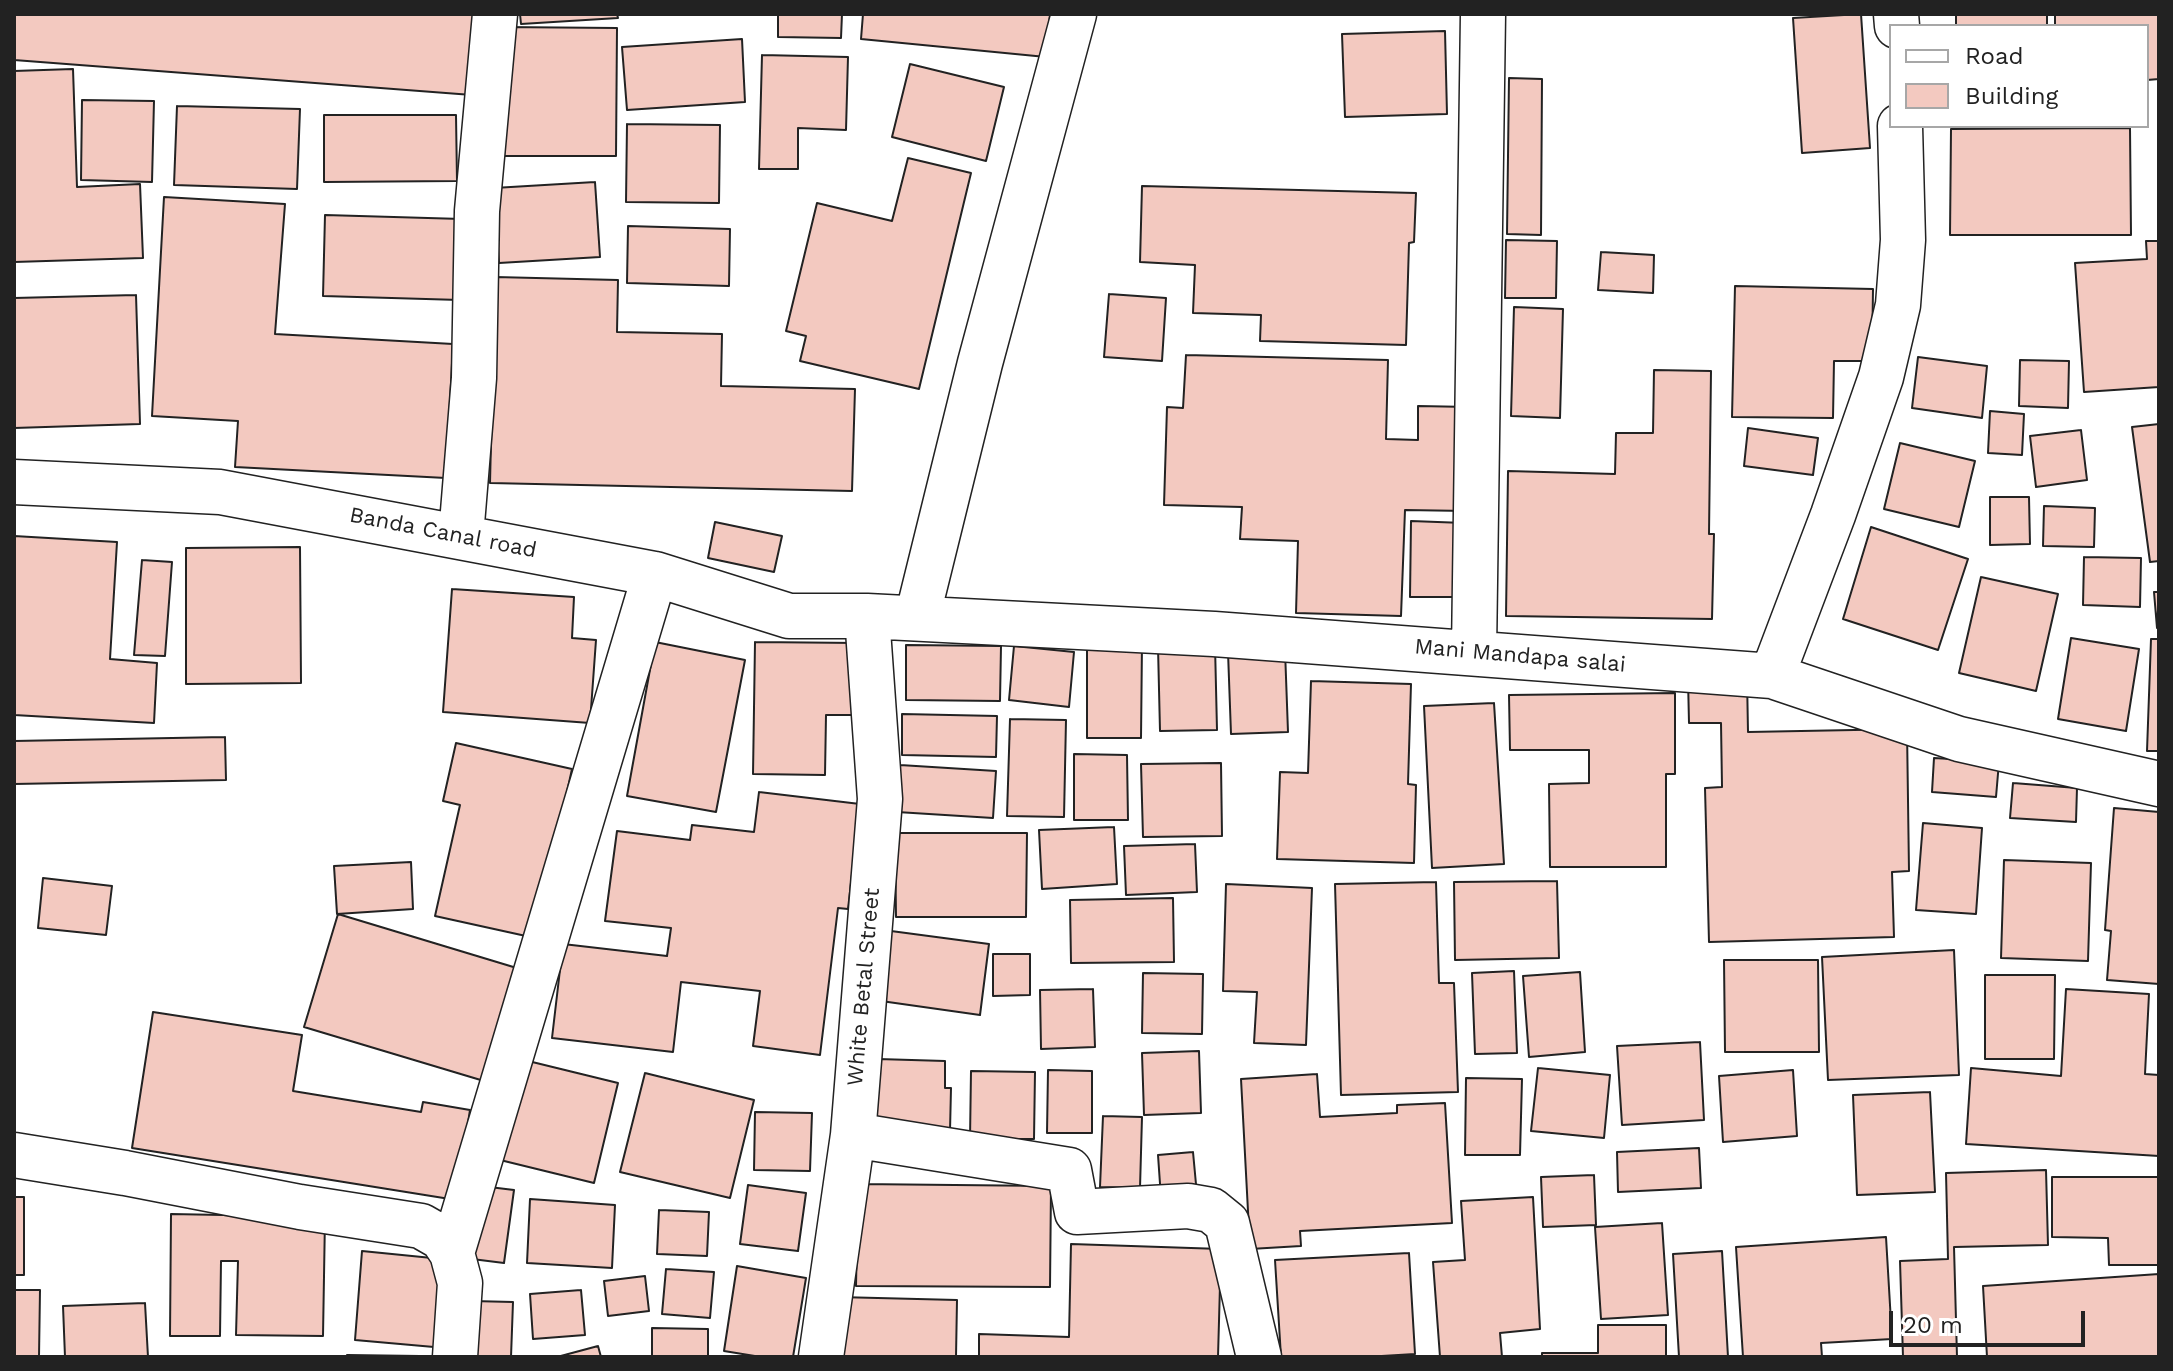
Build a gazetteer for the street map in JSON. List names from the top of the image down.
{
  "streets": {
    "street": ["Banda Canal road", "Mani Mandapa salai", "White Betal Street"]
  },
  "crossings": [
    ["Banda Canal road", "Mani Mandapa salai"],
    ["Banda Canal road", "White Betal Street"],
    ["Mani Mandapa salai", "White Betal Street"]
  ],
  "legend": ["Road", "Building"],
  "scale_bar": "20 m"
}
